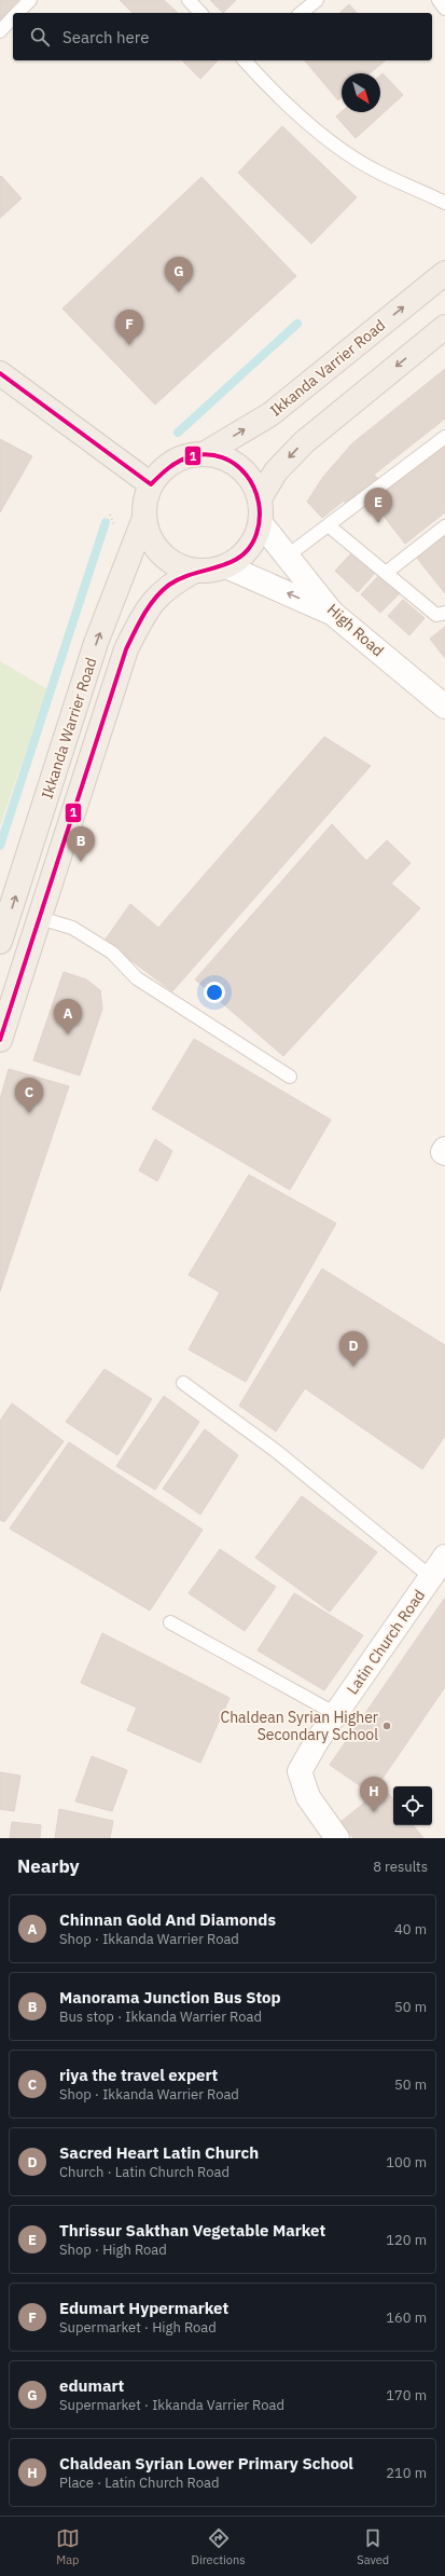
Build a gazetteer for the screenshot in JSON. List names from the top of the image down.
{
  "streets": {
    "main road": [
      "Ikkanda Varrier Road",
      "High Road",
      "Ikkanda Warrier Road",
      "Latin Church Road"
    ]
  },
  "crossings": [
    ["Ikkanda Varrier Road", "High Road"],
    ["Ikkanda Varrier Road", "Ikkanda Warrier Road"],
    ["High Road", "Ikkanda Warrier Road"]
  ],
  "places": ["Chaldean Syrian Higher Secondary School"],
  "lines": ["transit line 1"],
  "north": "bottom right",
  "page": {
    "search": "Search here",
    "pins": [
      "G",
      "F",
      "E",
      "B",
      "A",
      "C",
      "D",
      "H"
    ],
    "heading": ["Nearby", "8 results"],
    "list": [
      {
        "mark": "A",
        "name": "Chinnan Gold And Diamonds",
        "note": "Shop · Ikkanda Warrier Road",
        "value": "40 m"
      },
      {
        "mark": "B",
        "name": "Manorama Junction Bus Stop",
        "note": "Bus stop · Ikkanda Warrier Road",
        "value": "50 m"
      },
      {
        "mark": "C",
        "name": "riya the travel expert",
        "note": "Shop · Ikkanda Warrier Road",
        "value": "50 m"
      },
      {
        "mark": "D",
        "name": "Sacred Heart Latin Church",
        "note": "Church · Latin Church Road",
        "value": "100 m"
      },
      {
        "mark": "E",
        "name": "Thrissur Sakthan Vegetable Market",
        "note": "Shop · High Road",
        "value": "120 m"
      },
      {
        "mark": "F",
        "name": "Edumart Hypermarket",
        "note": "Supermarket · High Road",
        "value": "160 m"
      },
      {
        "mark": "G",
        "name": "edumart",
        "note": "Supermarket · Ikkanda Varrier Road",
        "value": "170 m"
      },
      {
        "mark": "H",
        "name": "Chaldean Syrian Lower Primary School",
        "note": "Place · Latin Church Road",
        "value": "210 m"
      }
    ],
    "nav": ["Map", "Directions", "Saved"]
  }
}
